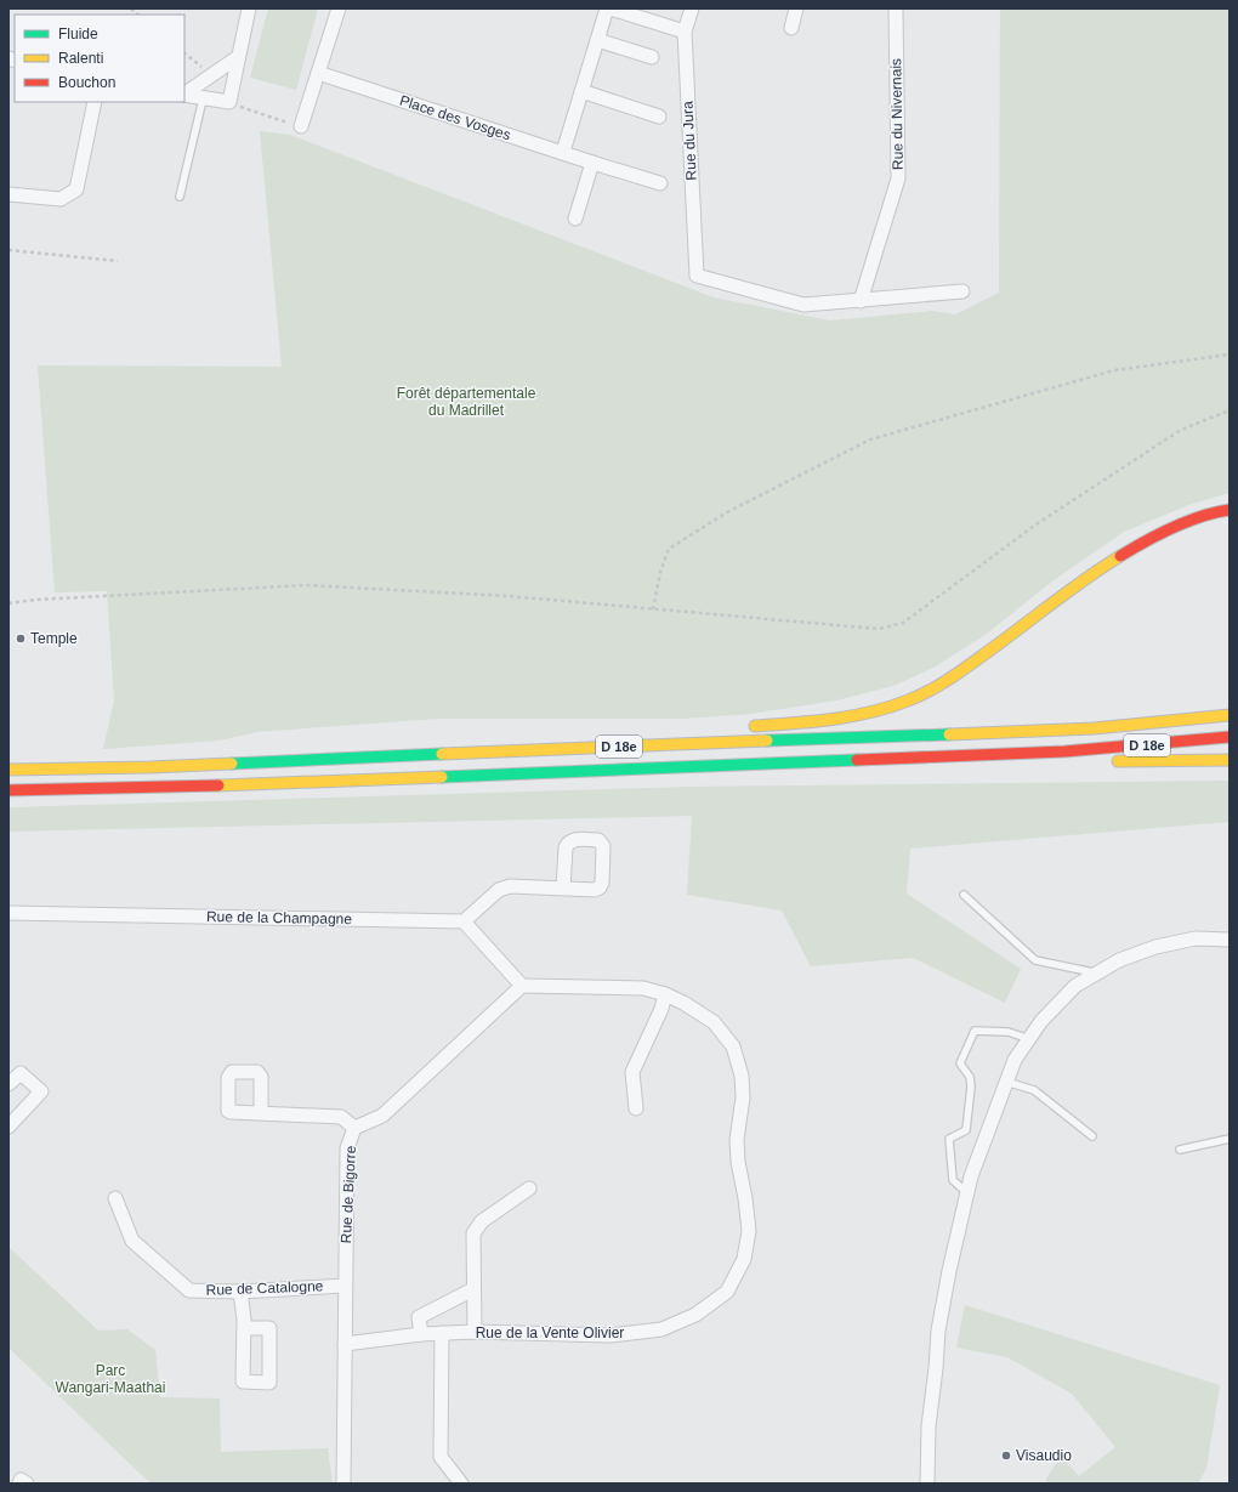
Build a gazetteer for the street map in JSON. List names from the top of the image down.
{
  "streets": {
    "highway": ["D 18e"],
    "street": [
      "Rue du Nivernais",
      "Place des Vosges",
      "Rue du Jura",
      "Rue de la Champagne",
      "Rue de Bigorre",
      "Rue de Catalogne",
      "Rue de la Vente Olivier"
    ]
  },
  "crossings": [
    ["Rue du Nivernais", "Rue du Jura"],
    ["Rue de Bigorre", "Rue de Catalogne"],
    ["Rue de Bigorre", "Rue de la Vente Olivier"]
  ],
  "parks": ["Forêt départementale du Madrillet", "Parc Wangari-Maathai"],
  "places": ["Temple", "Visaudio"],
  "legend": ["Fluide", "Ralenti", "Bouchon"]
}
